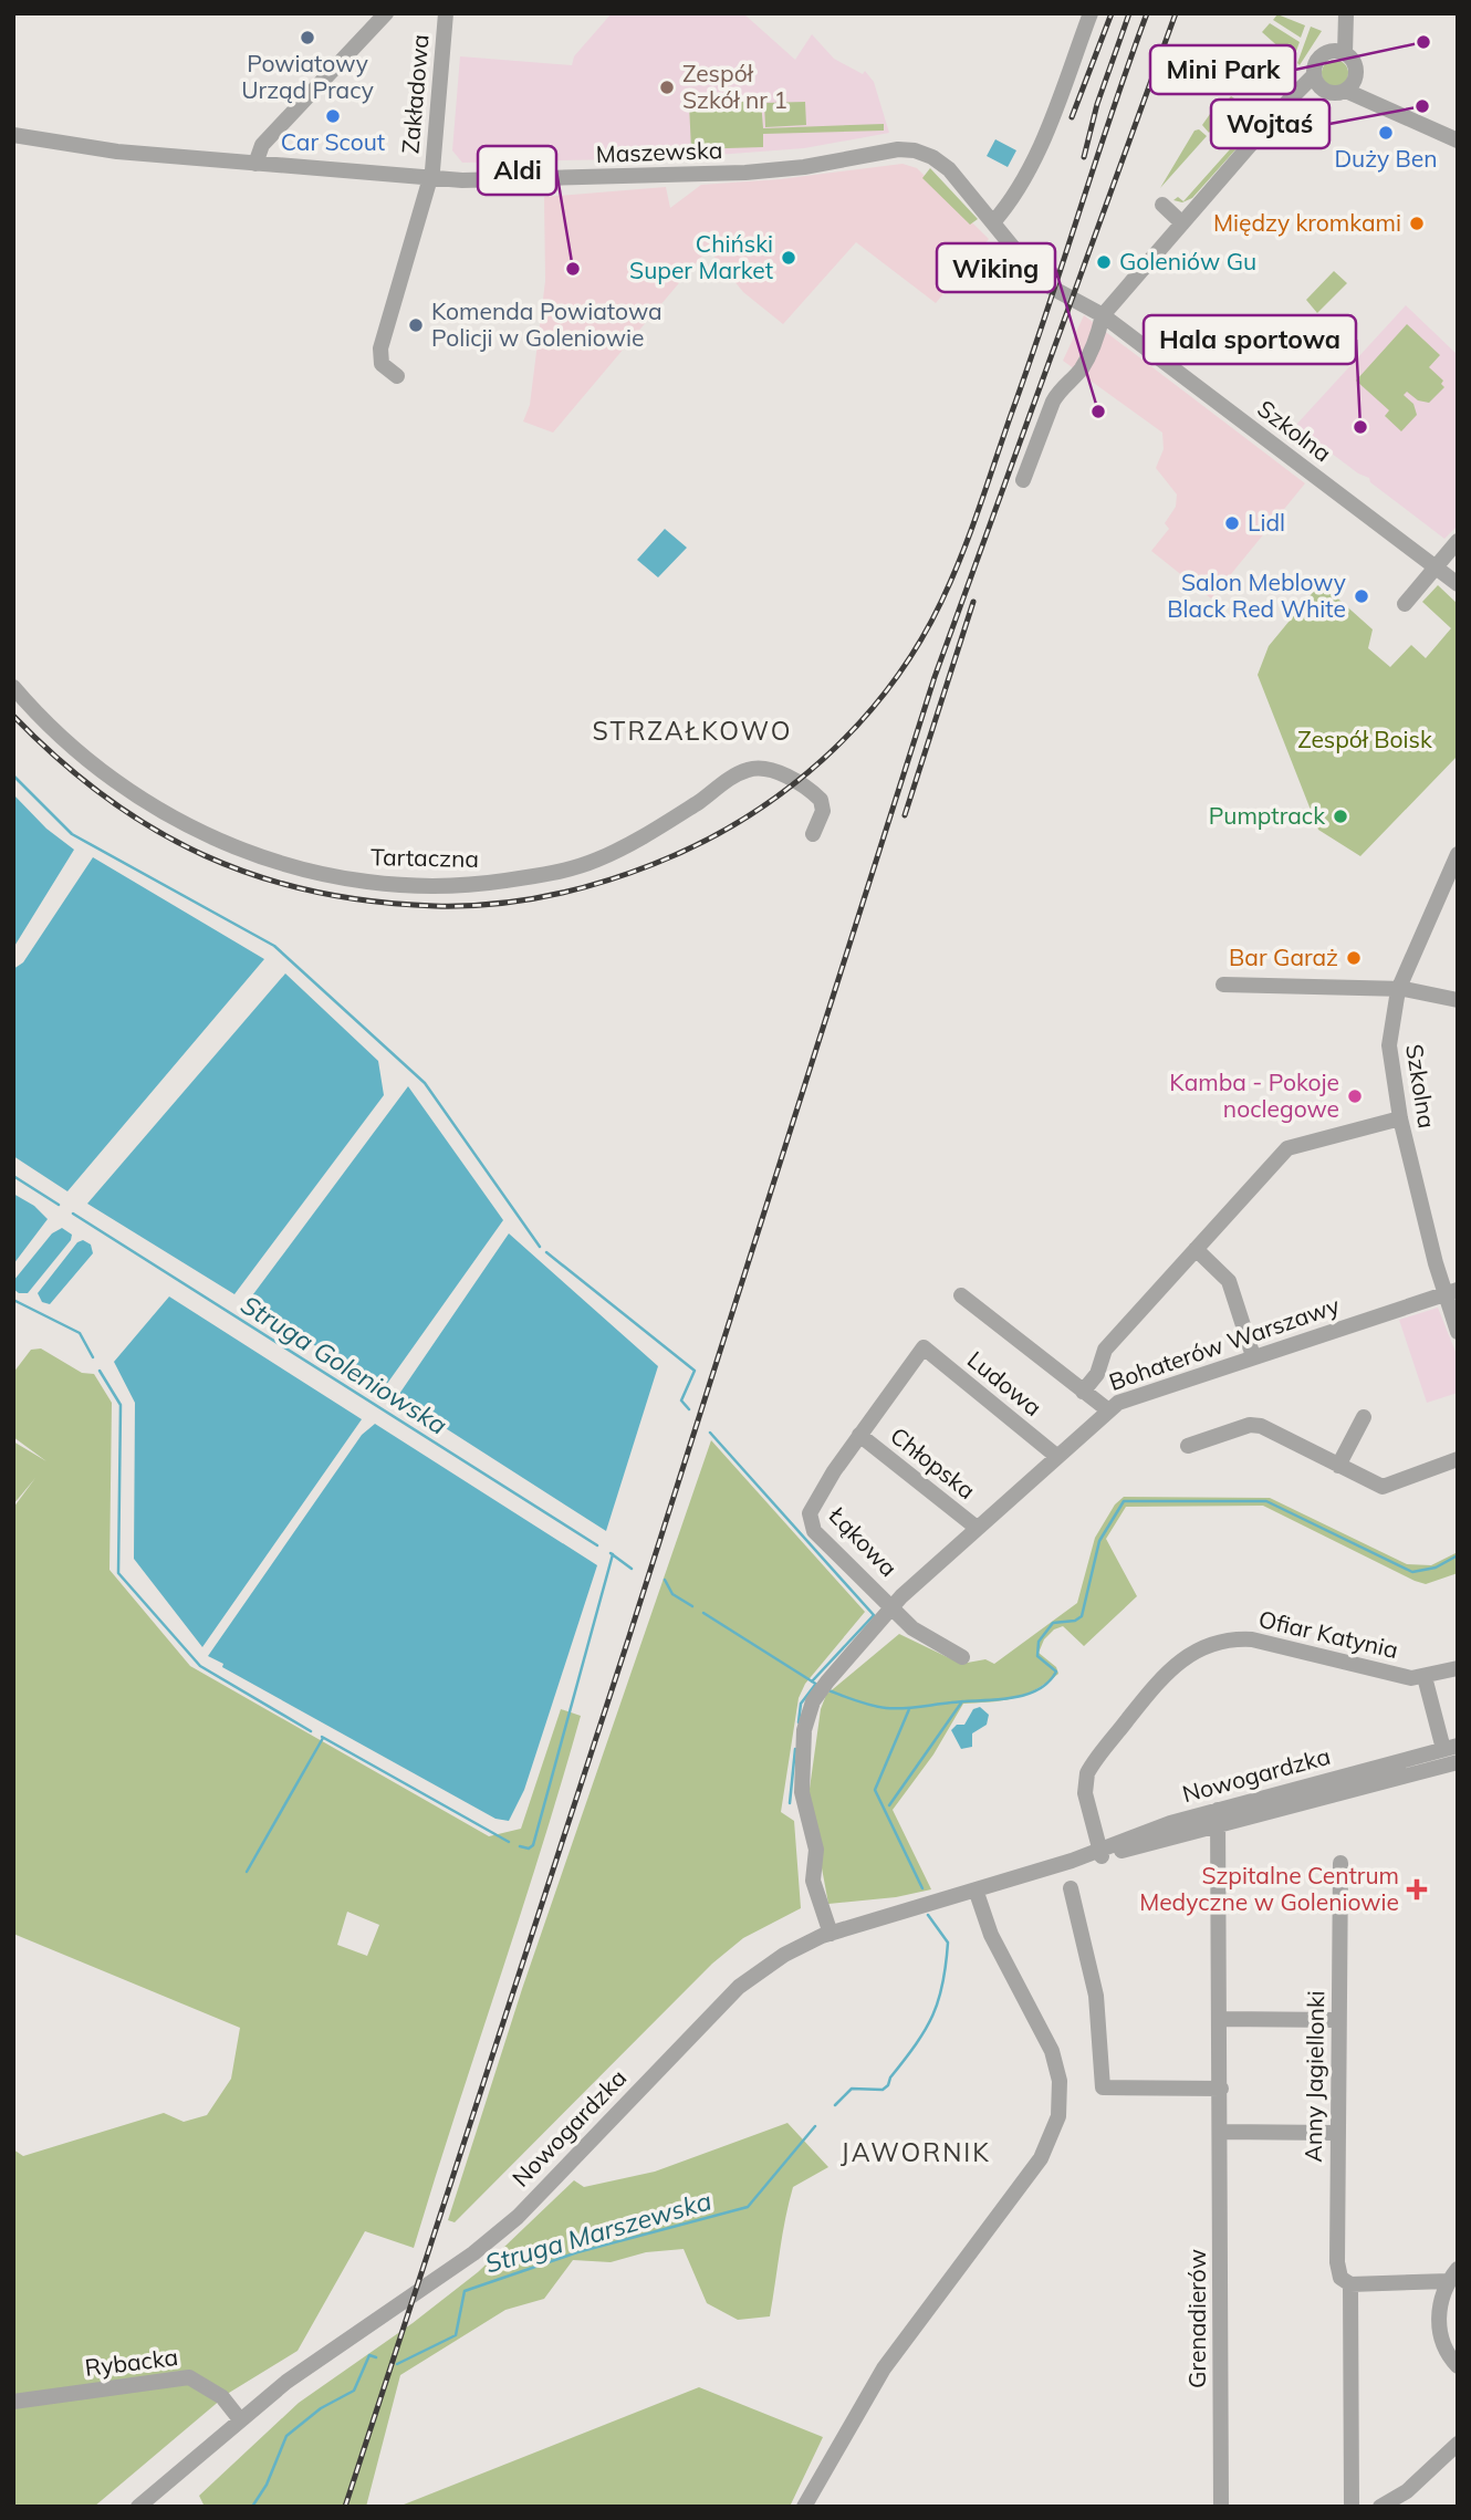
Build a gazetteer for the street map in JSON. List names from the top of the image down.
{
  "streets": {
    "street": [
      "Zakładowa",
      "Maszewska",
      "Szkolna",
      "Tartaczna",
      "Bohaterów Warszawy",
      "Ludowa",
      "Chłopska",
      "Łąkowa",
      "Ofiar Katynia",
      "Nowogardzka",
      "Anny Jagiellonki",
      "Grenadierów",
      "Rybacka"
    ]
  },
  "crossings": [
    ["Zakładowa", "Maszewska"],
    ["Maszewska", "Szkolna"],
    ["Szkolna", "Bohaterów Warszawy"],
    ["Bohaterów Warszawy", "Ludowa"],
    ["Bohaterów Warszawy", "Chłopska"],
    ["Bohaterów Warszawy", "Łąkowa"],
    ["Bohaterów Warszawy", "Nowogardzka"],
    ["Ludowa", "Chłopska"],
    ["Ludowa", "Łąkowa"],
    ["Chłopska", "Łąkowa"],
    ["Ofiar Katynia", "Nowogardzka"],
    ["Nowogardzka", "Grenadierów"],
    ["Nowogardzka", "Rybacka"]
  ],
  "districts": ["STRZAŁKOWO", "JAWORNIK"],
  "water": ["Struga Goleniowska", "Struga Marszewska"],
  "parks": ["Zespół Boisk"],
  "places": {
    "other": [
      "Powiatowy Urząd Pracy",
      "Mini Park",
      "Zespół Szkół nr 1",
      "Wojtaś",
      "Car Scout",
      "Duży Ben",
      "Między kromkami",
      "Chiński Super Market",
      "Goleniów Gu",
      "Aldi",
      "Komenda Powiatowa Policji w Goleniowie",
      "Wiking",
      "Hala sportowa",
      "Lidl",
      "Salon Meblowy Black Red White",
      "Pumptrack",
      "Bar Garaż",
      "Kamba - Pokoje noclegowe"
    ],
    "health": ["Szpitalne Centrum Medyczne w Goleniowie"]
  }
}
